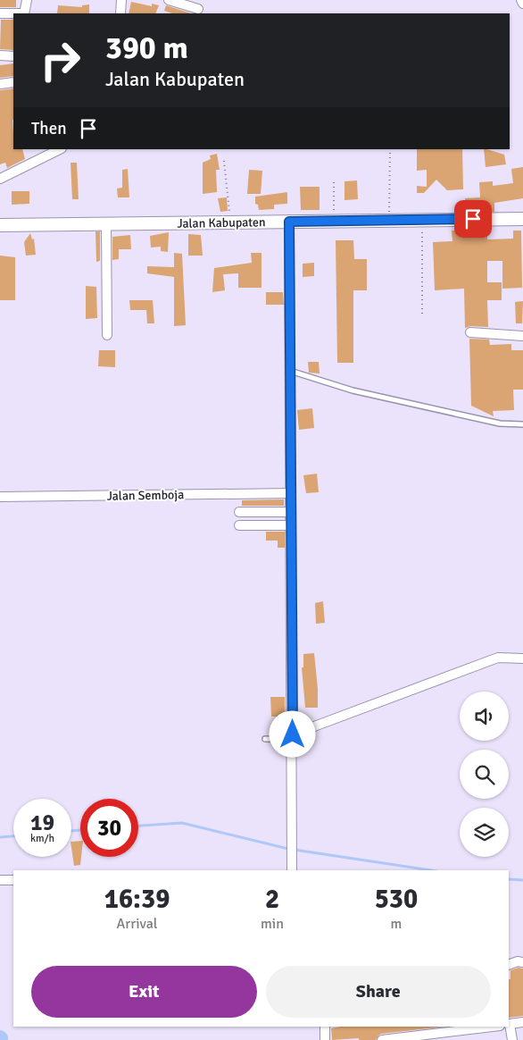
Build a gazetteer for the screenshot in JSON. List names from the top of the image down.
{
  "streets": {
    "main road": ["Jalan Kabupaten"],
    "street": ["Jalan Semboja"]
  },
  "page": {
    "turn": ["390 m", "Jalan Kabupaten"],
    "then": "Then",
    "speed": "19 km/h",
    "limit": "30",
    "eta": [
      "16:39",
      "Arrival",
      "2",
      "min",
      "530",
      "m"
    ],
    "buttons": ["Exit", "Share"]
  }
}
